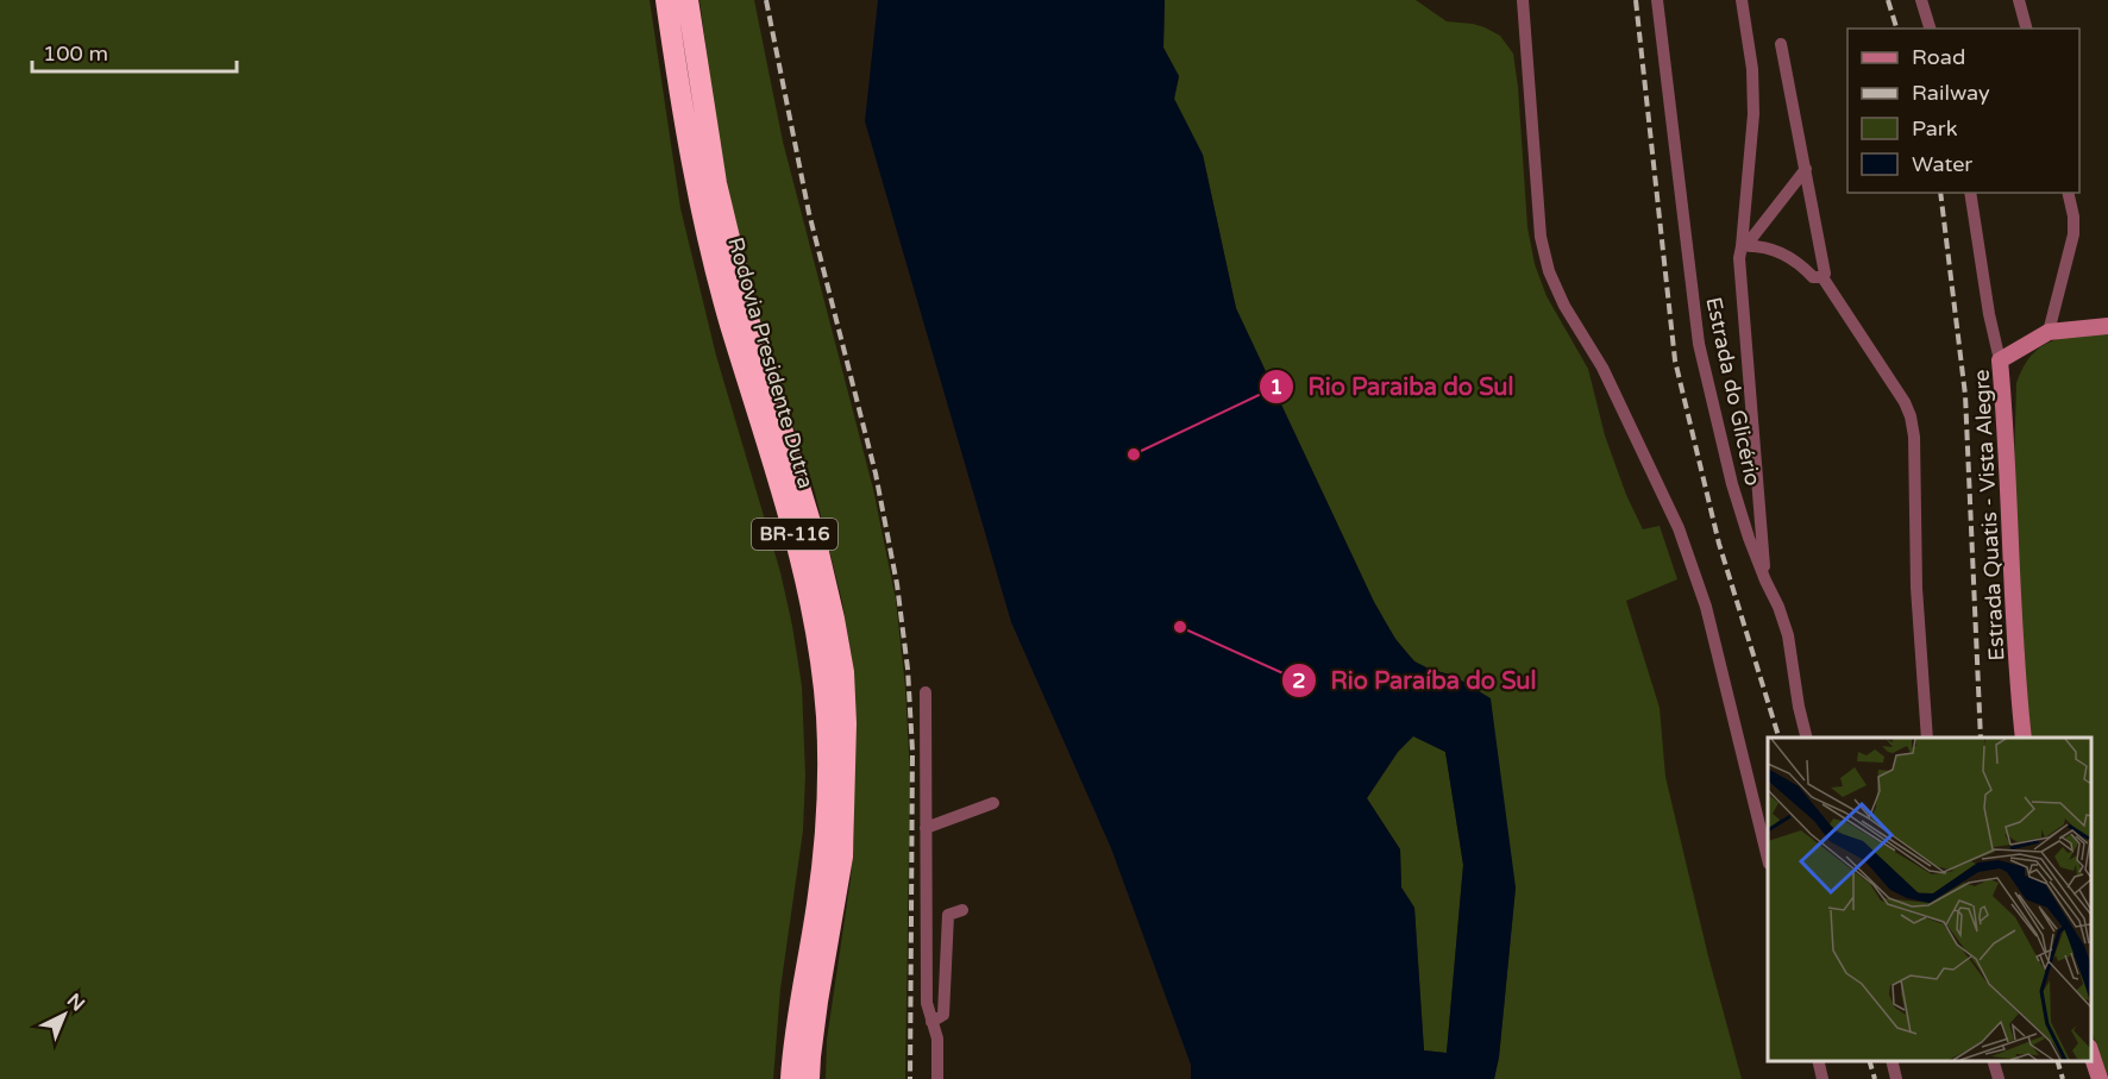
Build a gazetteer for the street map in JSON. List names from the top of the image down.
{
  "streets": {
    "highway": ["Rodovia Presidente Dutra", "BR-116"],
    "street": ["Estrada do Glicério", "Estrada Quatis - Vista Alegre"]
  },
  "places": ["Rio Paraiba do Sul", "Rio Paraíba do Sul"],
  "legend": [
    "Road",
    "Railway",
    "Park",
    "Water"
  ],
  "scale_bar": "100 m",
  "north": "top right"
}
